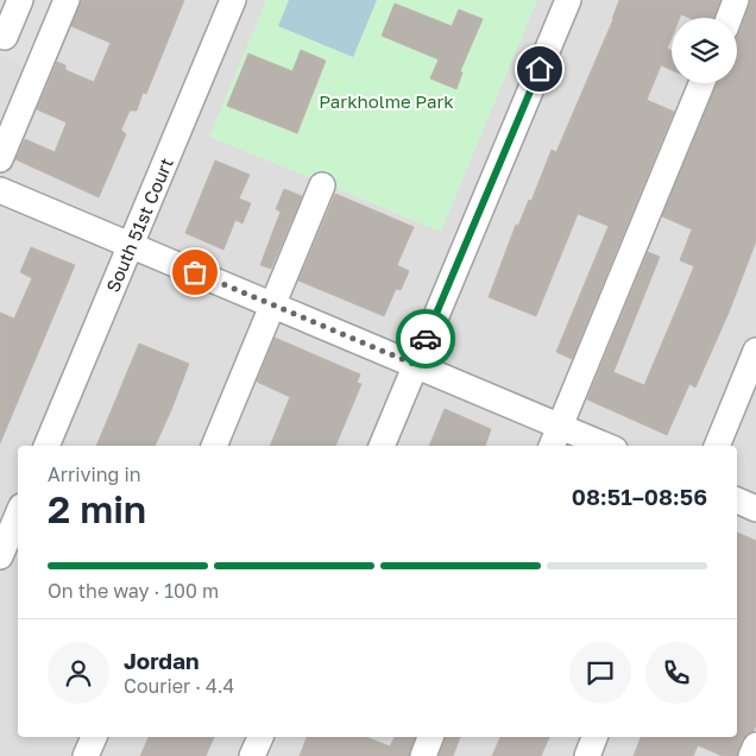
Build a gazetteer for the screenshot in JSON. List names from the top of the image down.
{
  "streets": {
    "street": ["South 51st Court"]
  },
  "parks": ["Parkholme Park"],
  "page": {
    "heading": ["2 min", "Arriving in", "08:51–08:56"],
    "panel": ["Jordan", "Courier · 4.4"],
    "bar": "On the way · 100 m"
  }
}
